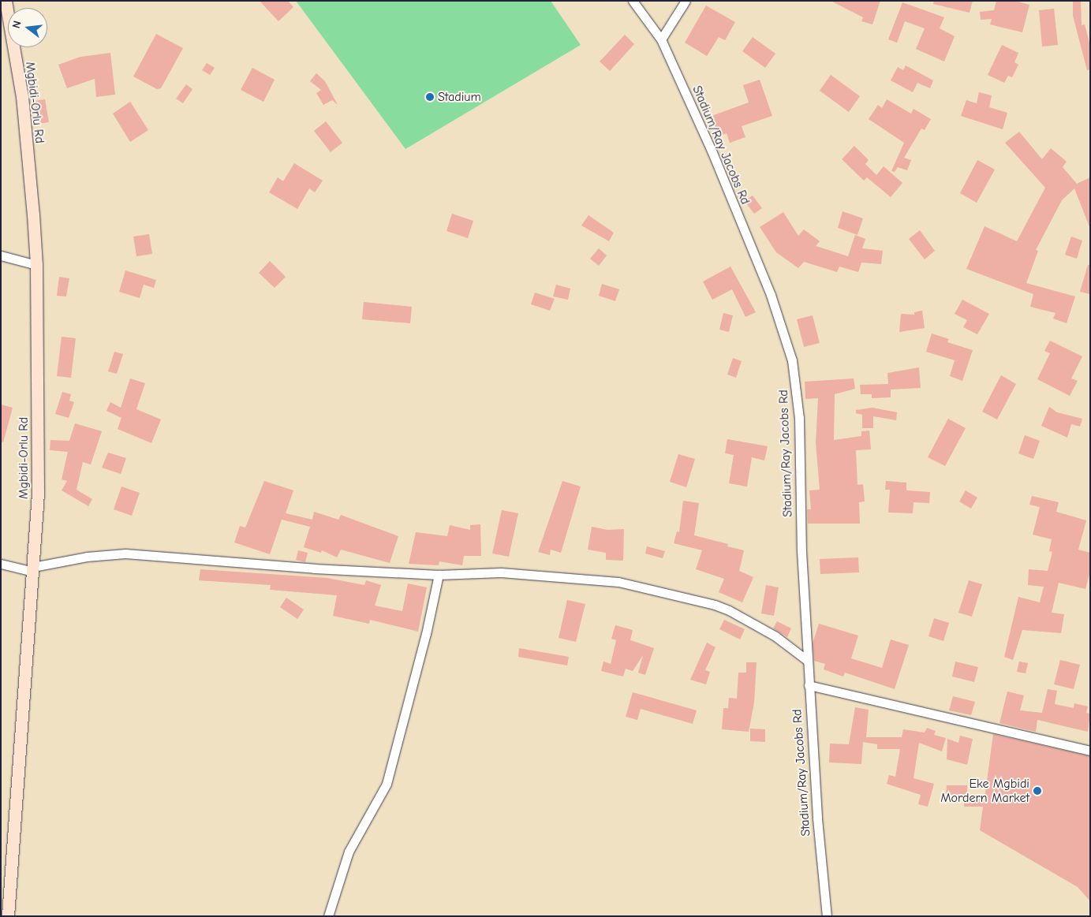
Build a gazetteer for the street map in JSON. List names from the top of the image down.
{
  "streets": {
    "main road": ["Mgbidi-Orlu Rd"],
    "street": ["Stadium/Ray Jacobs Rd"]
  },
  "places": ["Stadium", "Eke Mgbidi Mordern Market"],
  "north": "left"
}
